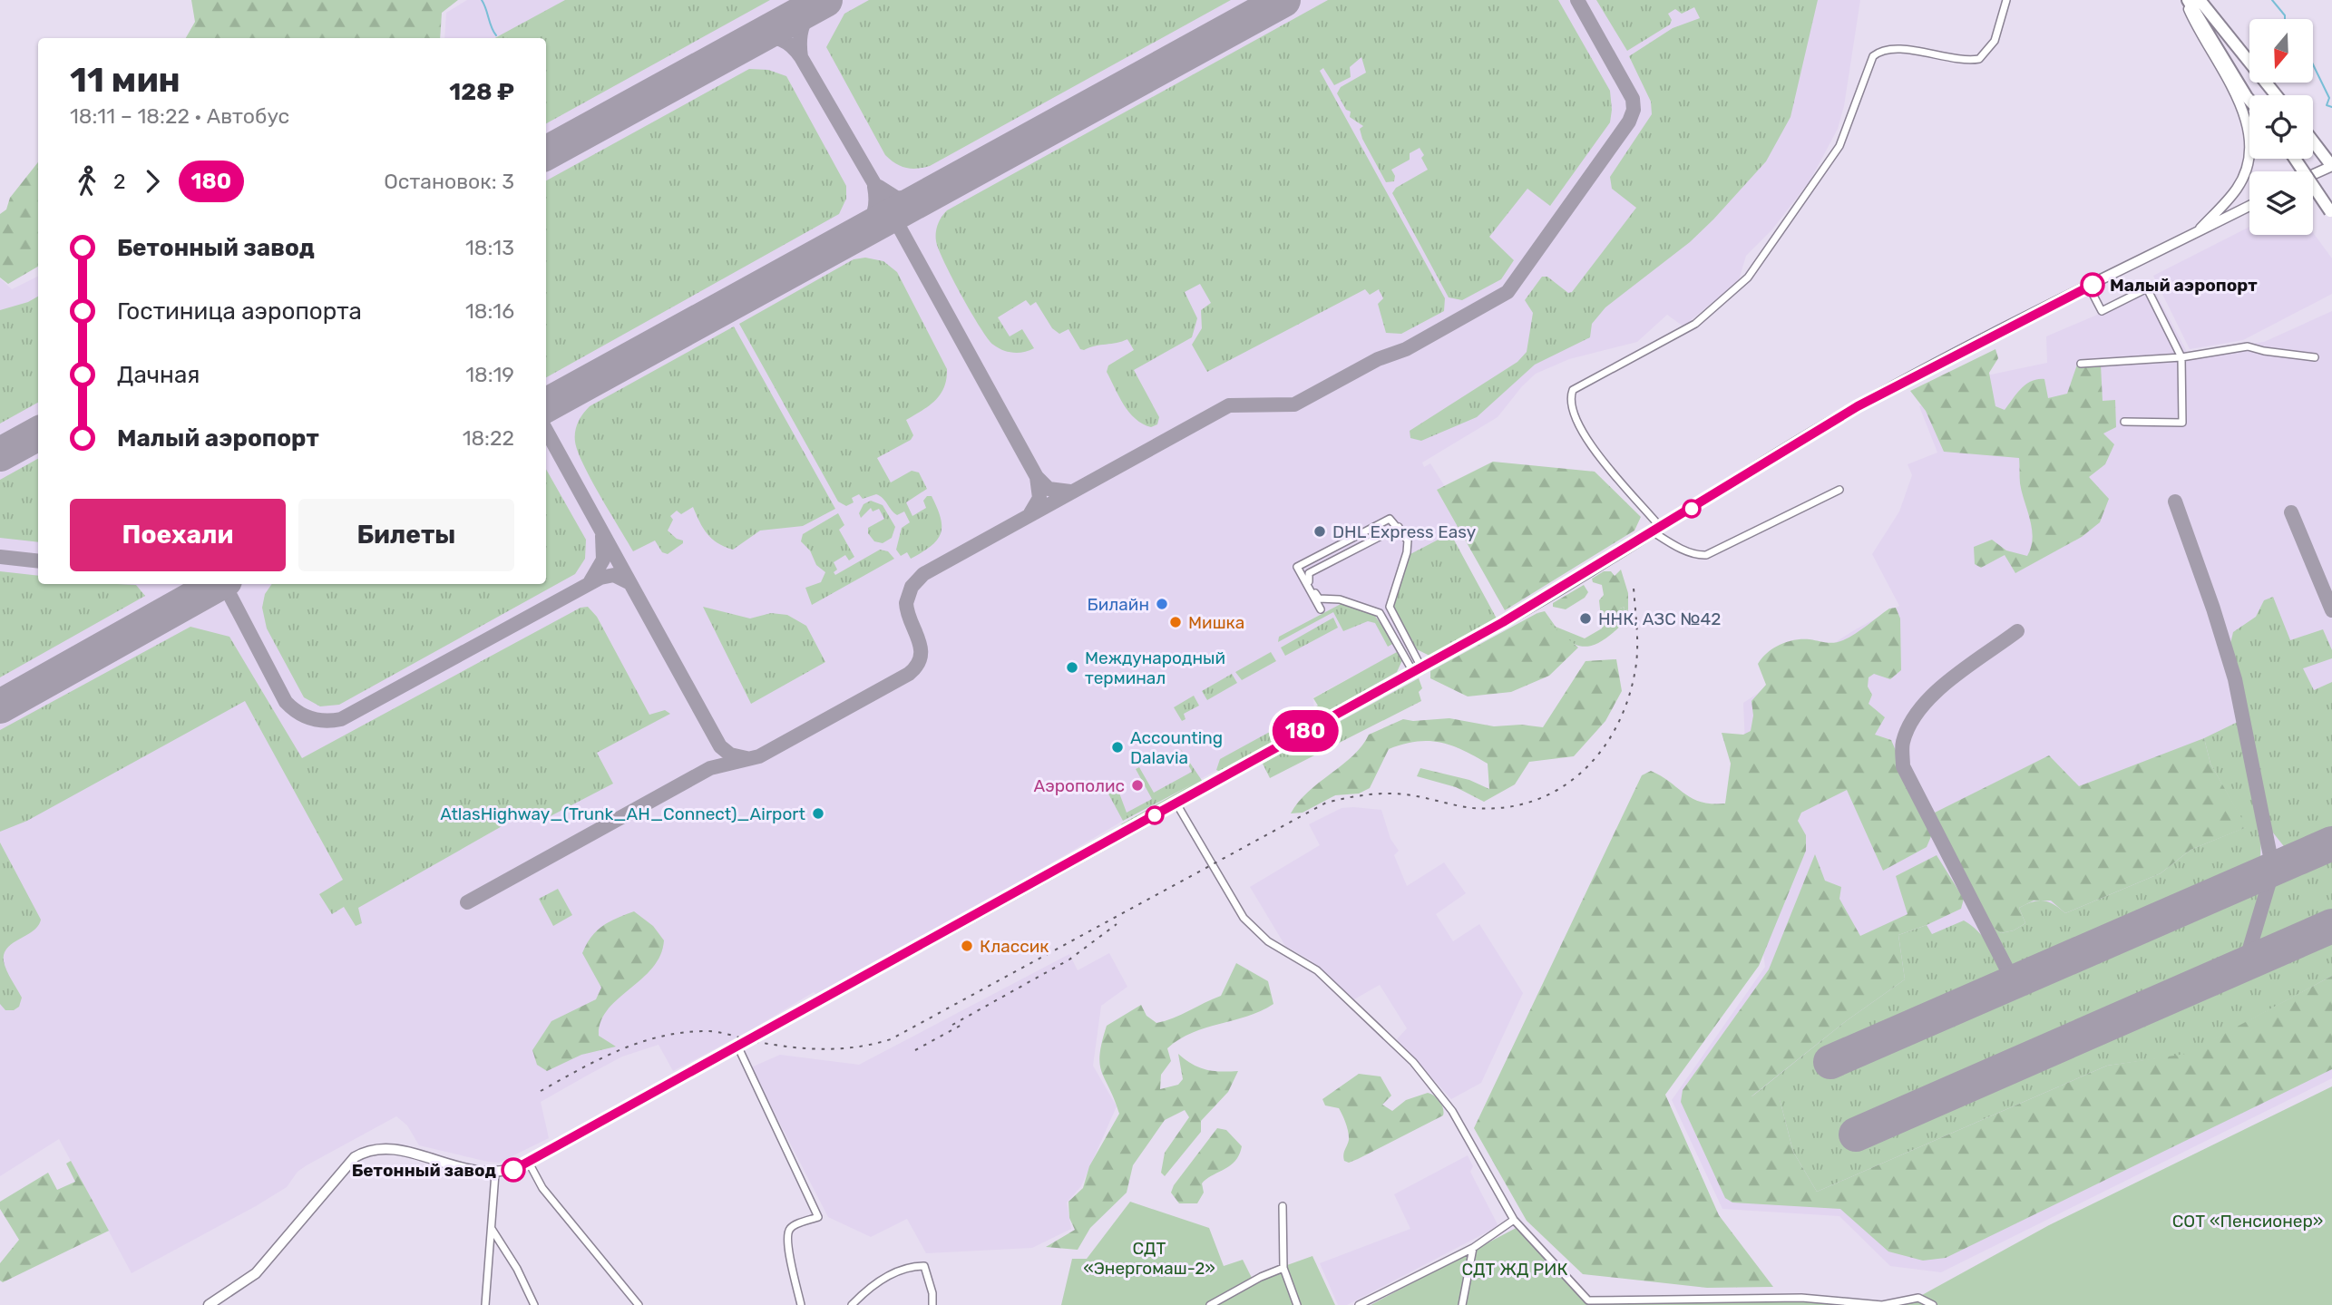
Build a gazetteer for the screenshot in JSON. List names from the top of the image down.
{
  "parks": ["СОТ «Пенсионер»", "СДТ «Энергомаш-2»", "СДТ ЖД РИК"],
  "places": [
    "Малый аэропорт",
    "DHL Express Easy",
    "Билайн",
    "ННК, АЗС №42",
    "Мишка",
    "Международный терминал",
    "Accounting Dalavia",
    "Аэрополис",
    "AtlasHighway_(Trunk_AH_Connect)_Airport",
    "Классик",
    "Бетонный завод"
  ],
  "lines": ["bus line 180"],
  "north": "bottom",
  "page": {
    "on_map": "180",
    "heading": ["11 мин", "18:11 – 18:22 · Автобус", "128 ₽"],
    "legs": ["2", "180", "Остановок: 3"],
    "list": [
      {
        "name": "Бетонный завод",
        "value": "18:13"
      },
      {
        "name": "Гостиница аэропорта",
        "value": "18:16"
      },
      {
        "name": "Дачная",
        "value": "18:19"
      },
      {
        "name": "Малый аэропорт",
        "value": "18:22"
      }
    ],
    "buttons": ["Поехали", "Билеты"]
  }
}
